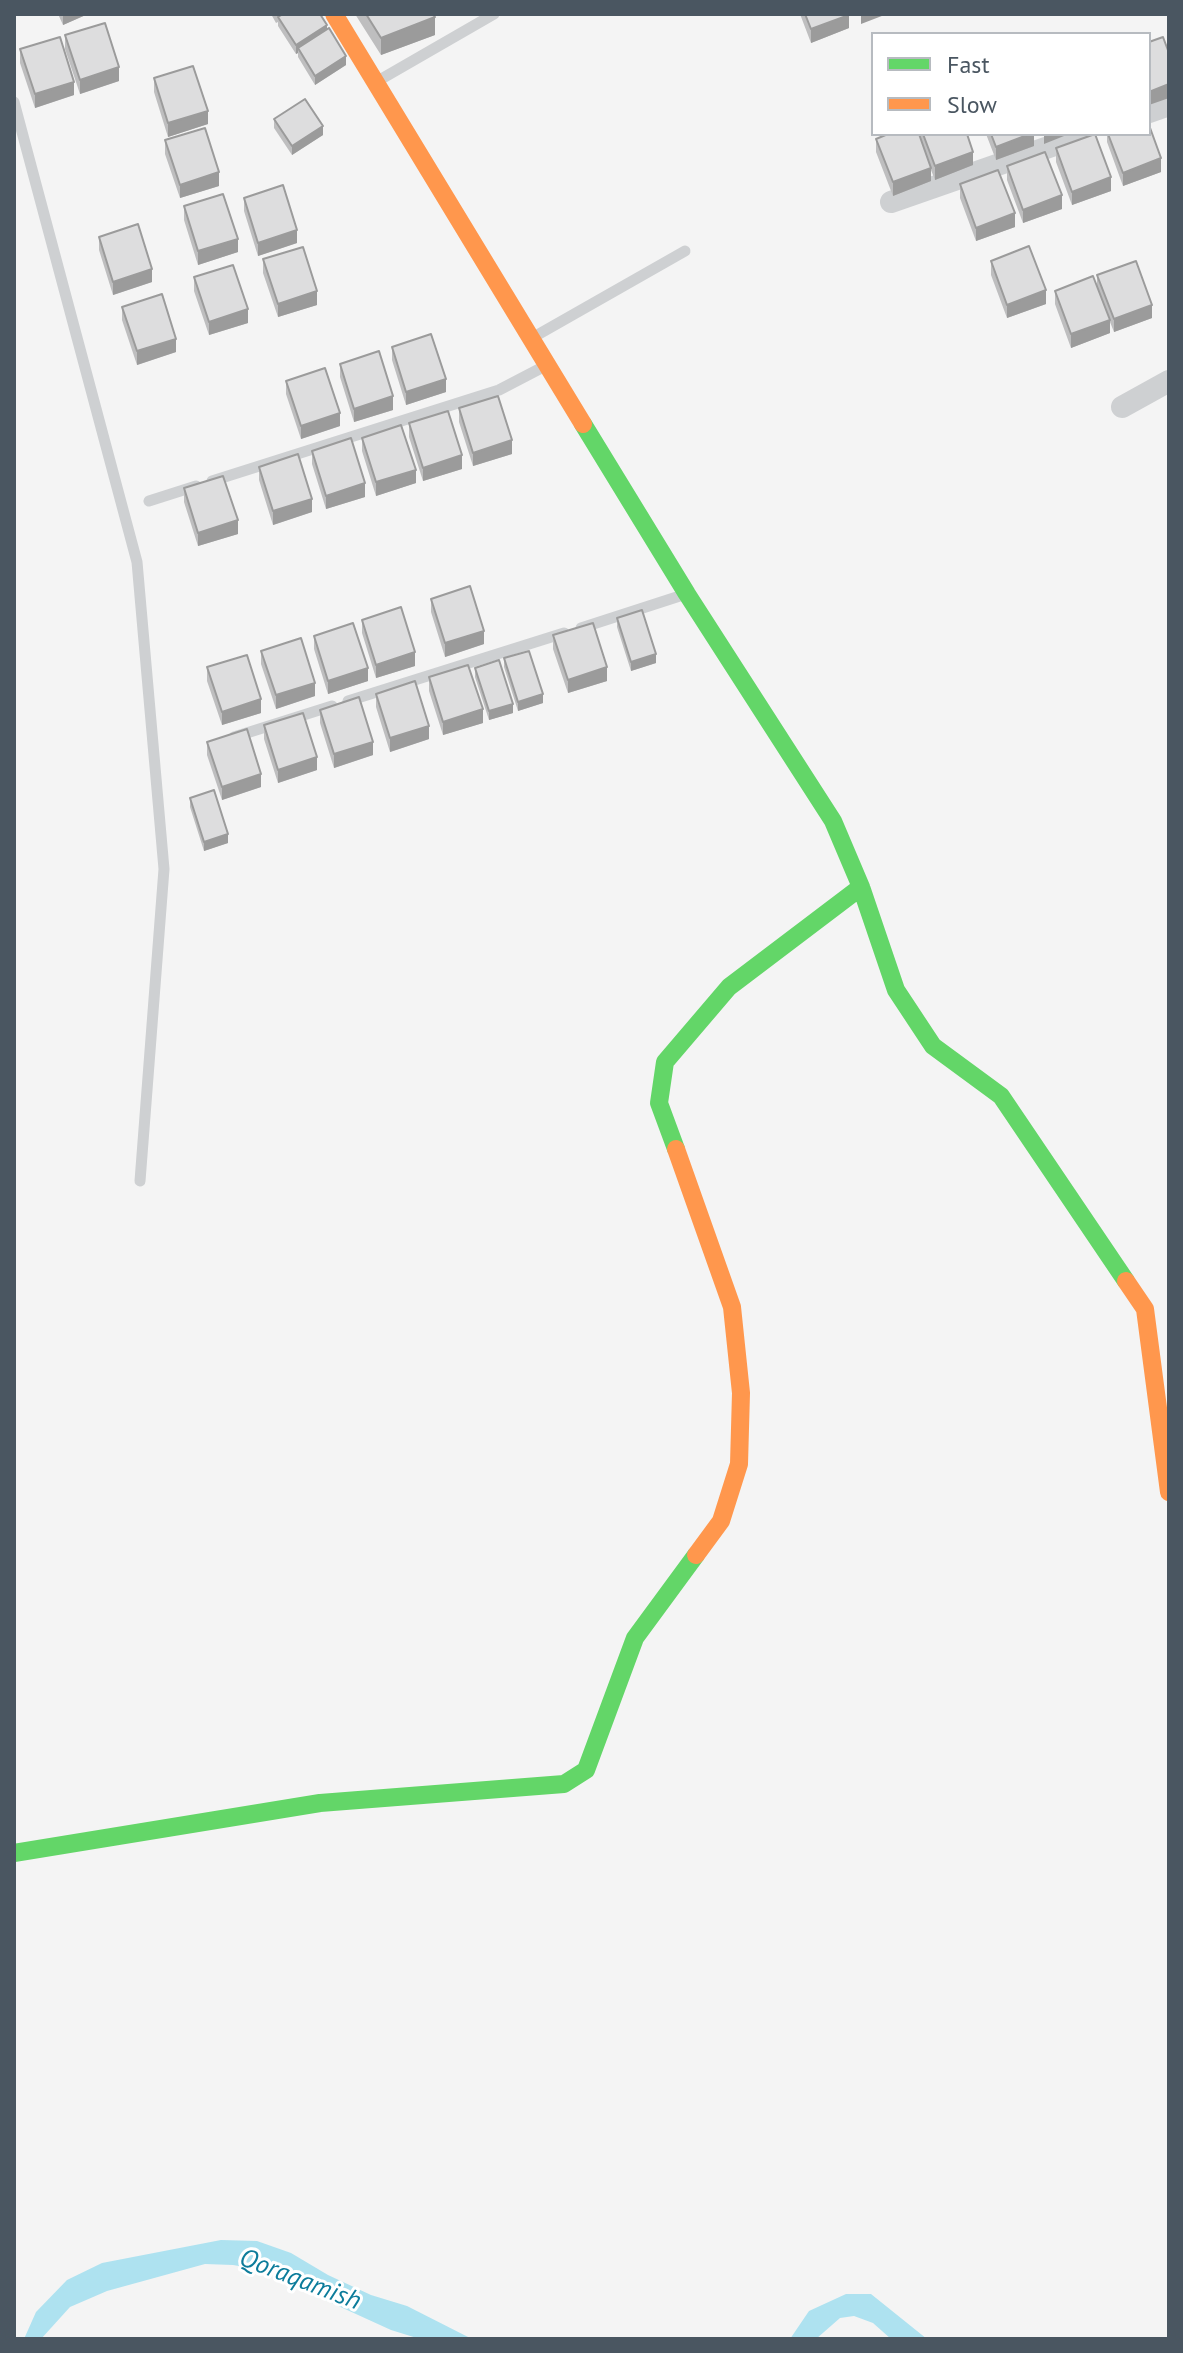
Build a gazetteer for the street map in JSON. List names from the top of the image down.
{
  "water": ["Qoraqamish"],
  "legend": ["Fast", "Slow"]
}
